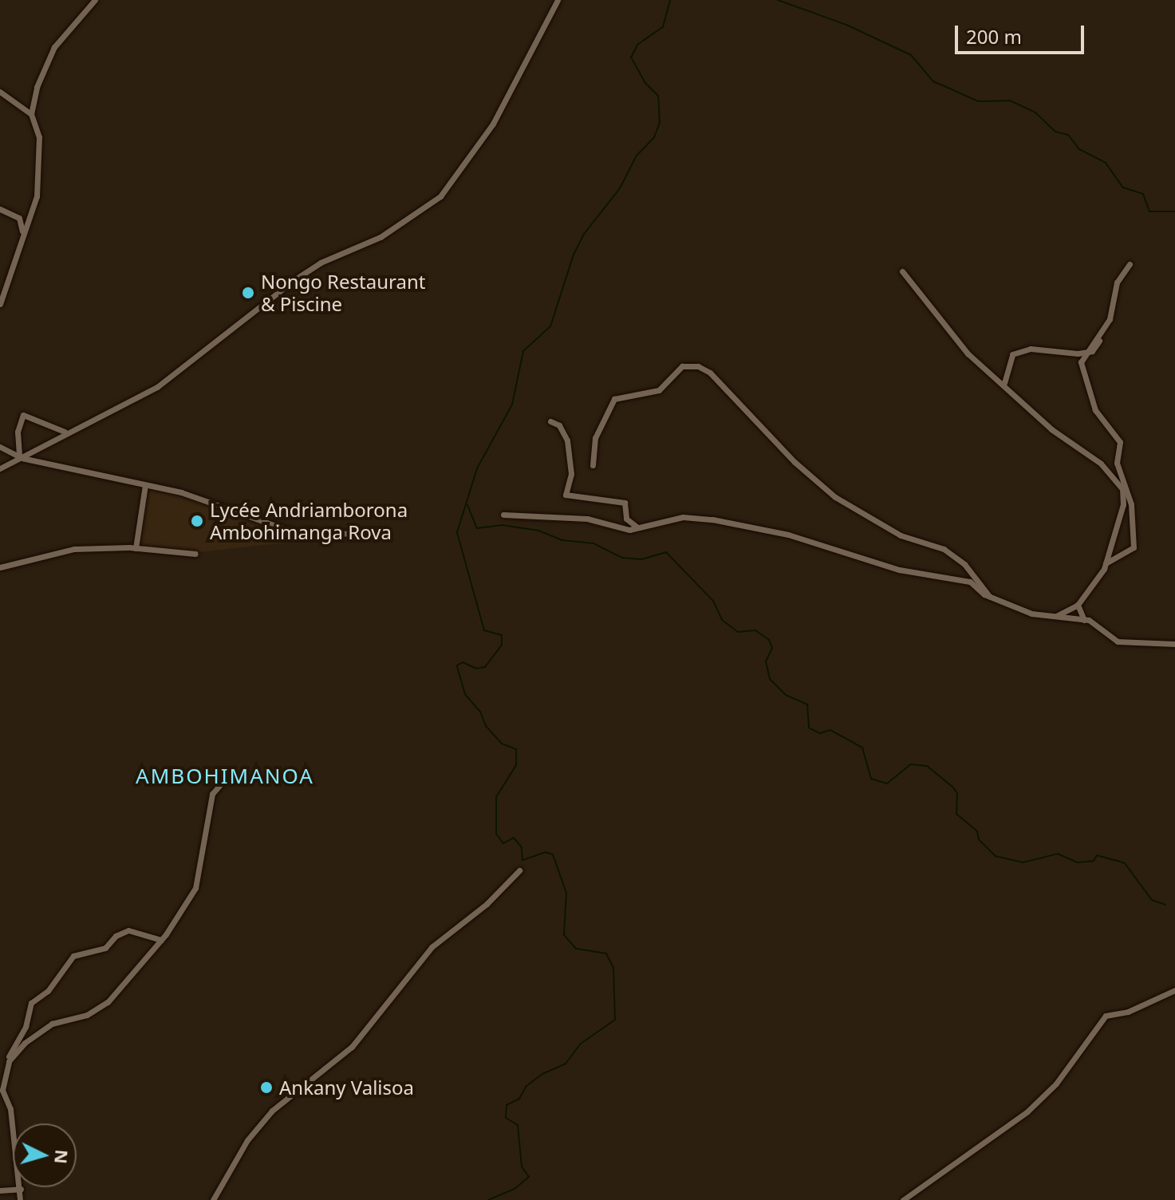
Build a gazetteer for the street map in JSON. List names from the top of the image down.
{
  "districts": ["AMBOHIMANOA"],
  "places": ["Nongo Restaurant & Piscine", "Lycée Andriamborona Ambohimanga Rova", "Ankany Valisoa"],
  "scale_bar": "200 m",
  "north": "right"
}
